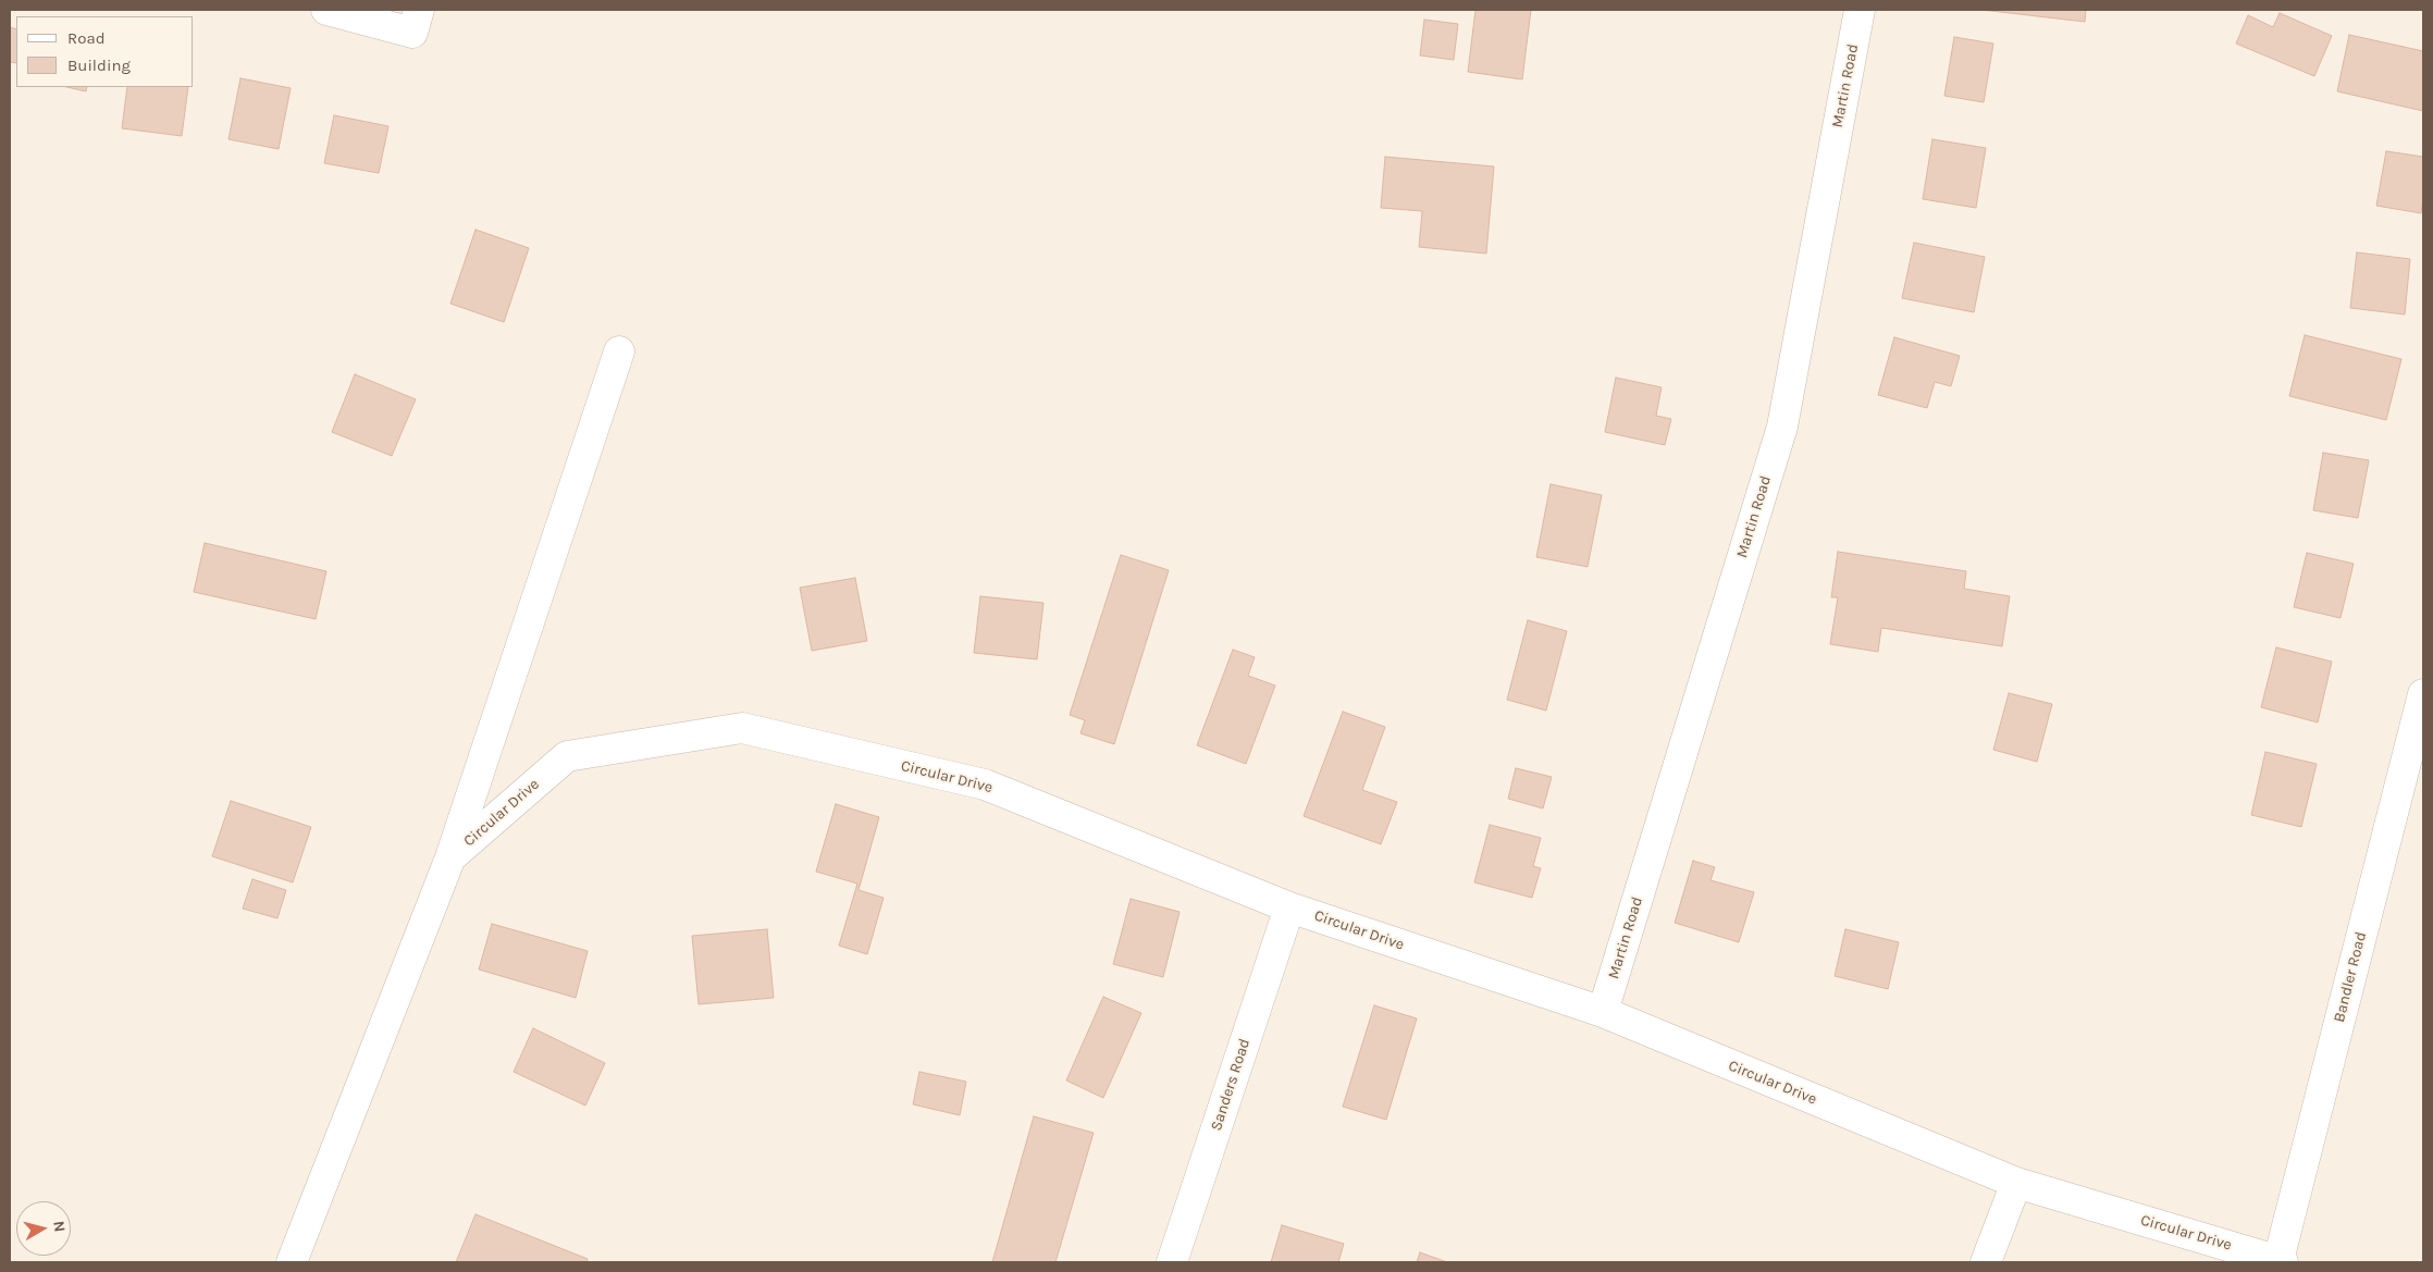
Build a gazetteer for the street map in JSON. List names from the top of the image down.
{
  "streets": {
    "street": [
      "Martin Road",
      "Circular Drive",
      "Bandler Road",
      "Sanders Road"
    ]
  },
  "crossings": [
    ["Martin Road", "Circular Drive"],
    ["Circular Drive", "Bandler Road"],
    ["Circular Drive", "Sanders Road"]
  ],
  "legend": ["Road", "Building"],
  "north": "right"
}
